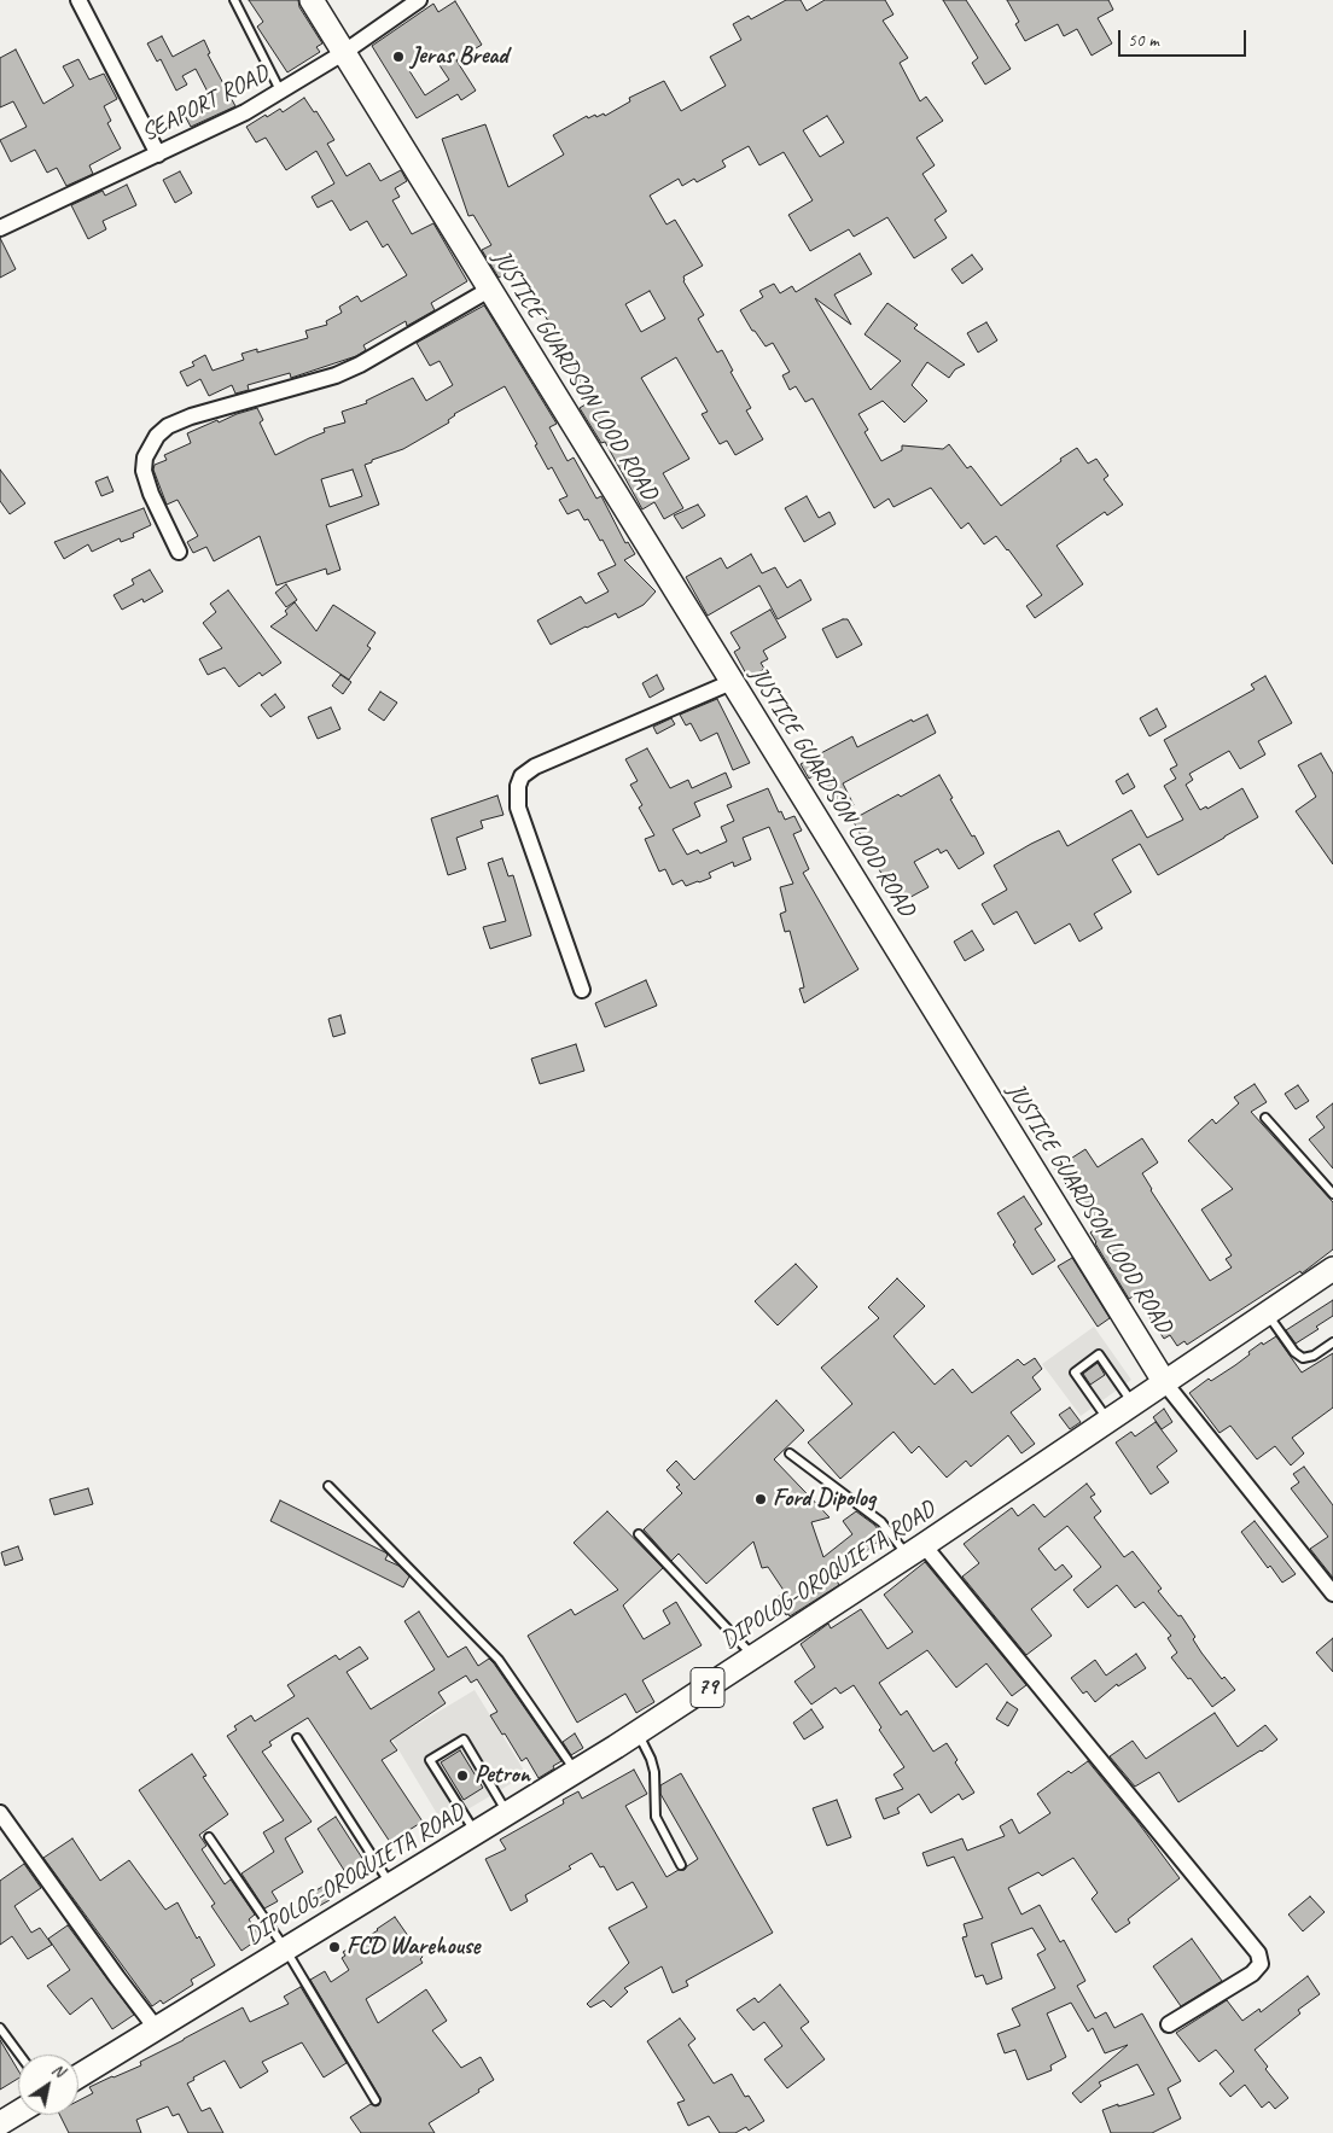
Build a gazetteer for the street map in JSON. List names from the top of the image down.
{
  "streets": {
    "main road": ["JUSTICE GUARDSON LOOD ROAD", "DIPOLOG-OROQUIETA ROAD", "79"],
    "street": ["SEAPORT ROAD"]
  },
  "crossings": [
    ["SEAPORT ROAD", "JUSTICE GUARDSON LOOD ROAD"],
    ["JUSTICE GUARDSON LOOD ROAD", "DIPOLOG-OROQUIETA ROAD"]
  ],
  "places": [
    "Jeras Bread",
    "Ford Dipolog",
    "Petron",
    "FCD Warehouse"
  ],
  "scale_bar": "50 m",
  "north": "top right"
}
